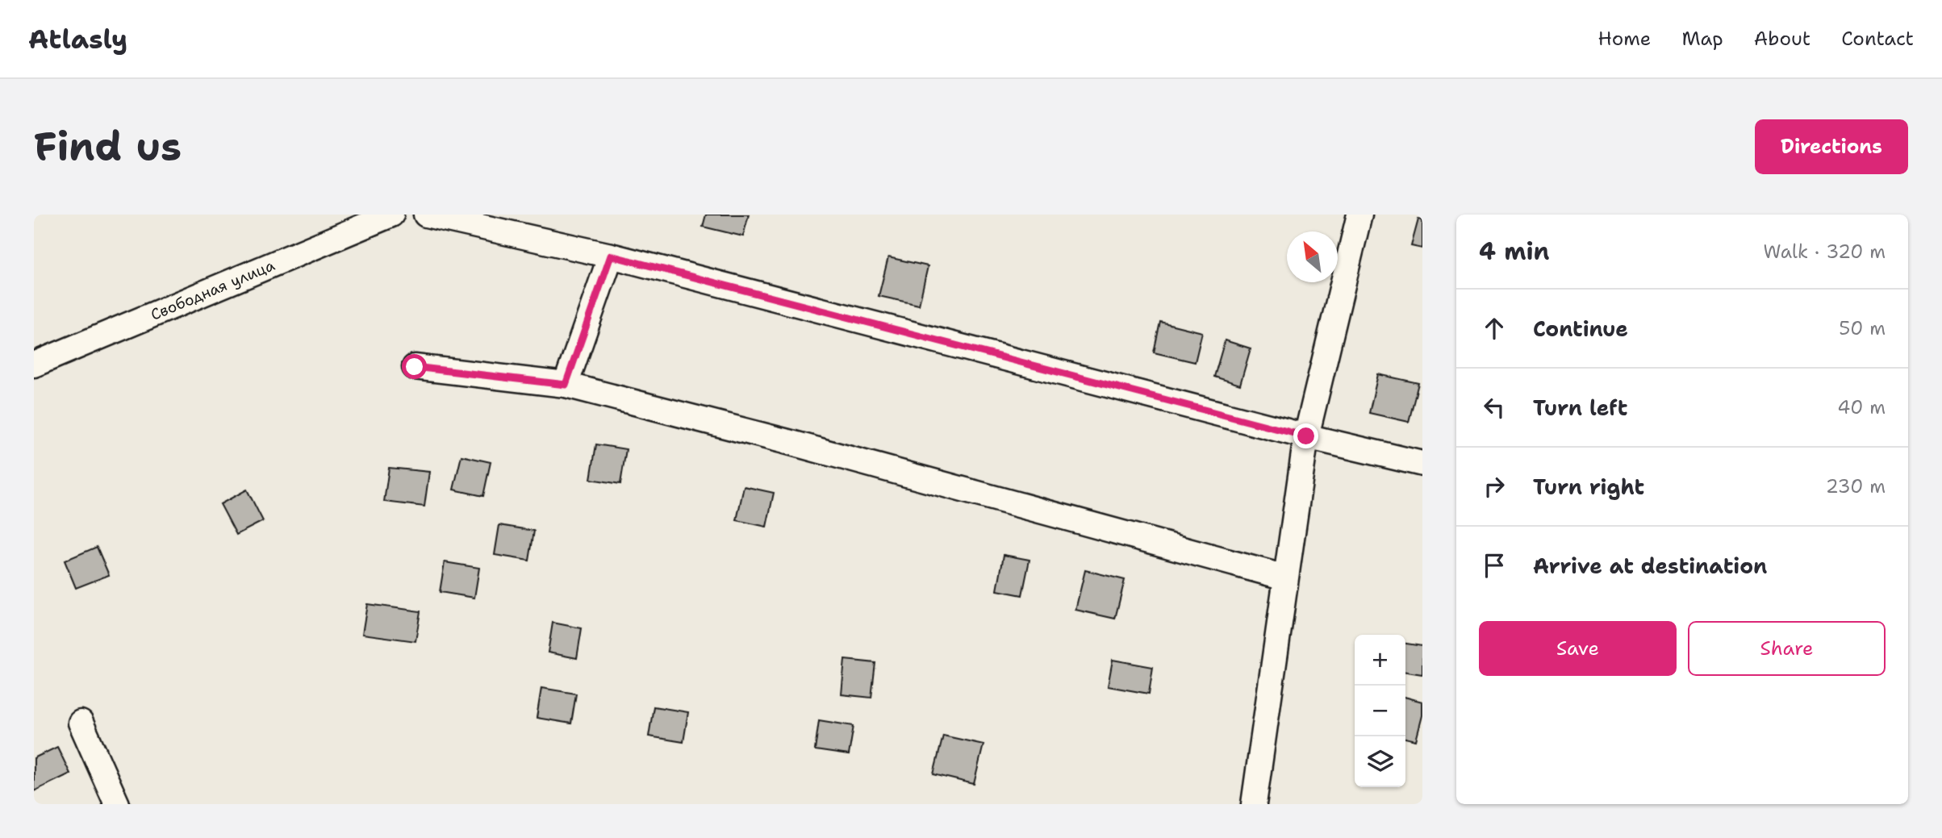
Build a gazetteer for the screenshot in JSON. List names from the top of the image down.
{
  "streets": {
    "street": ["Свободная улица"]
  },
  "north": "top left",
  "page": {
    "header": "Atlasly",
    "nav": [
      "Home",
      "Map",
      "About",
      "Contact"
    ],
    "buttons": [
      "Directions",
      ["Save", "Share"]
    ],
    "title": "Find us",
    "heading": ["4 min", "Walk · 320 m"],
    "list": [
      ["Continue", "50 m"],
      ["Turn left", "40 m"],
      ["Turn right", "230 m"],
      "Arrive at destination"
    ],
    "map_buttons": ["+", "−"]
  }
}
